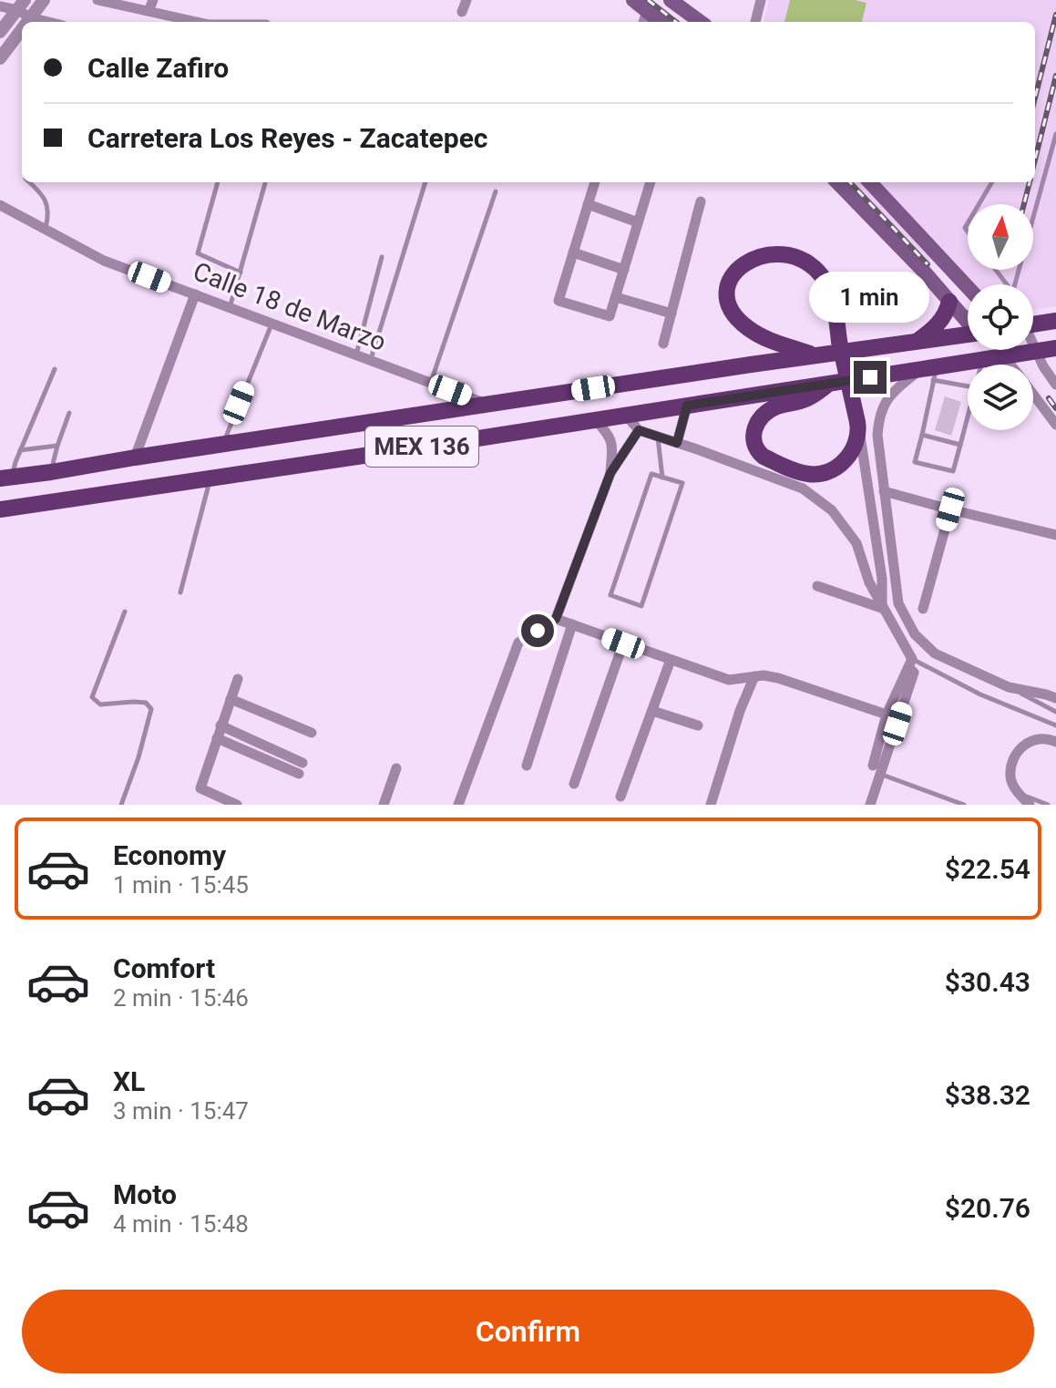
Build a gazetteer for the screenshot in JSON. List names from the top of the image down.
{
  "streets": {
    "main road": ["MEX 136"],
    "street": ["Calle 18 de Marzo"]
  },
  "crossings": [
    ["Calle 18 de Marzo", "MEX 136"]
  ],
  "north": "top",
  "page": {
    "banner": ["Calle Zafiro", "Carretera Los Reyes - Zacatepec"],
    "bubble": "1 min",
    "list": [
      {
        "name": "Economy",
        "note": "1 min · 15:45",
        "value": "$22.54"
      },
      {
        "name": "Comfort",
        "note": "2 min · 15:46",
        "value": "$30.43"
      },
      {
        "name": "XL",
        "note": "3 min · 15:47",
        "value": "$38.32"
      },
      {
        "name": "Moto",
        "note": "4 min · 15:48",
        "value": "$20.76"
      }
    ],
    "buttons": "Confirm"
  }
}
